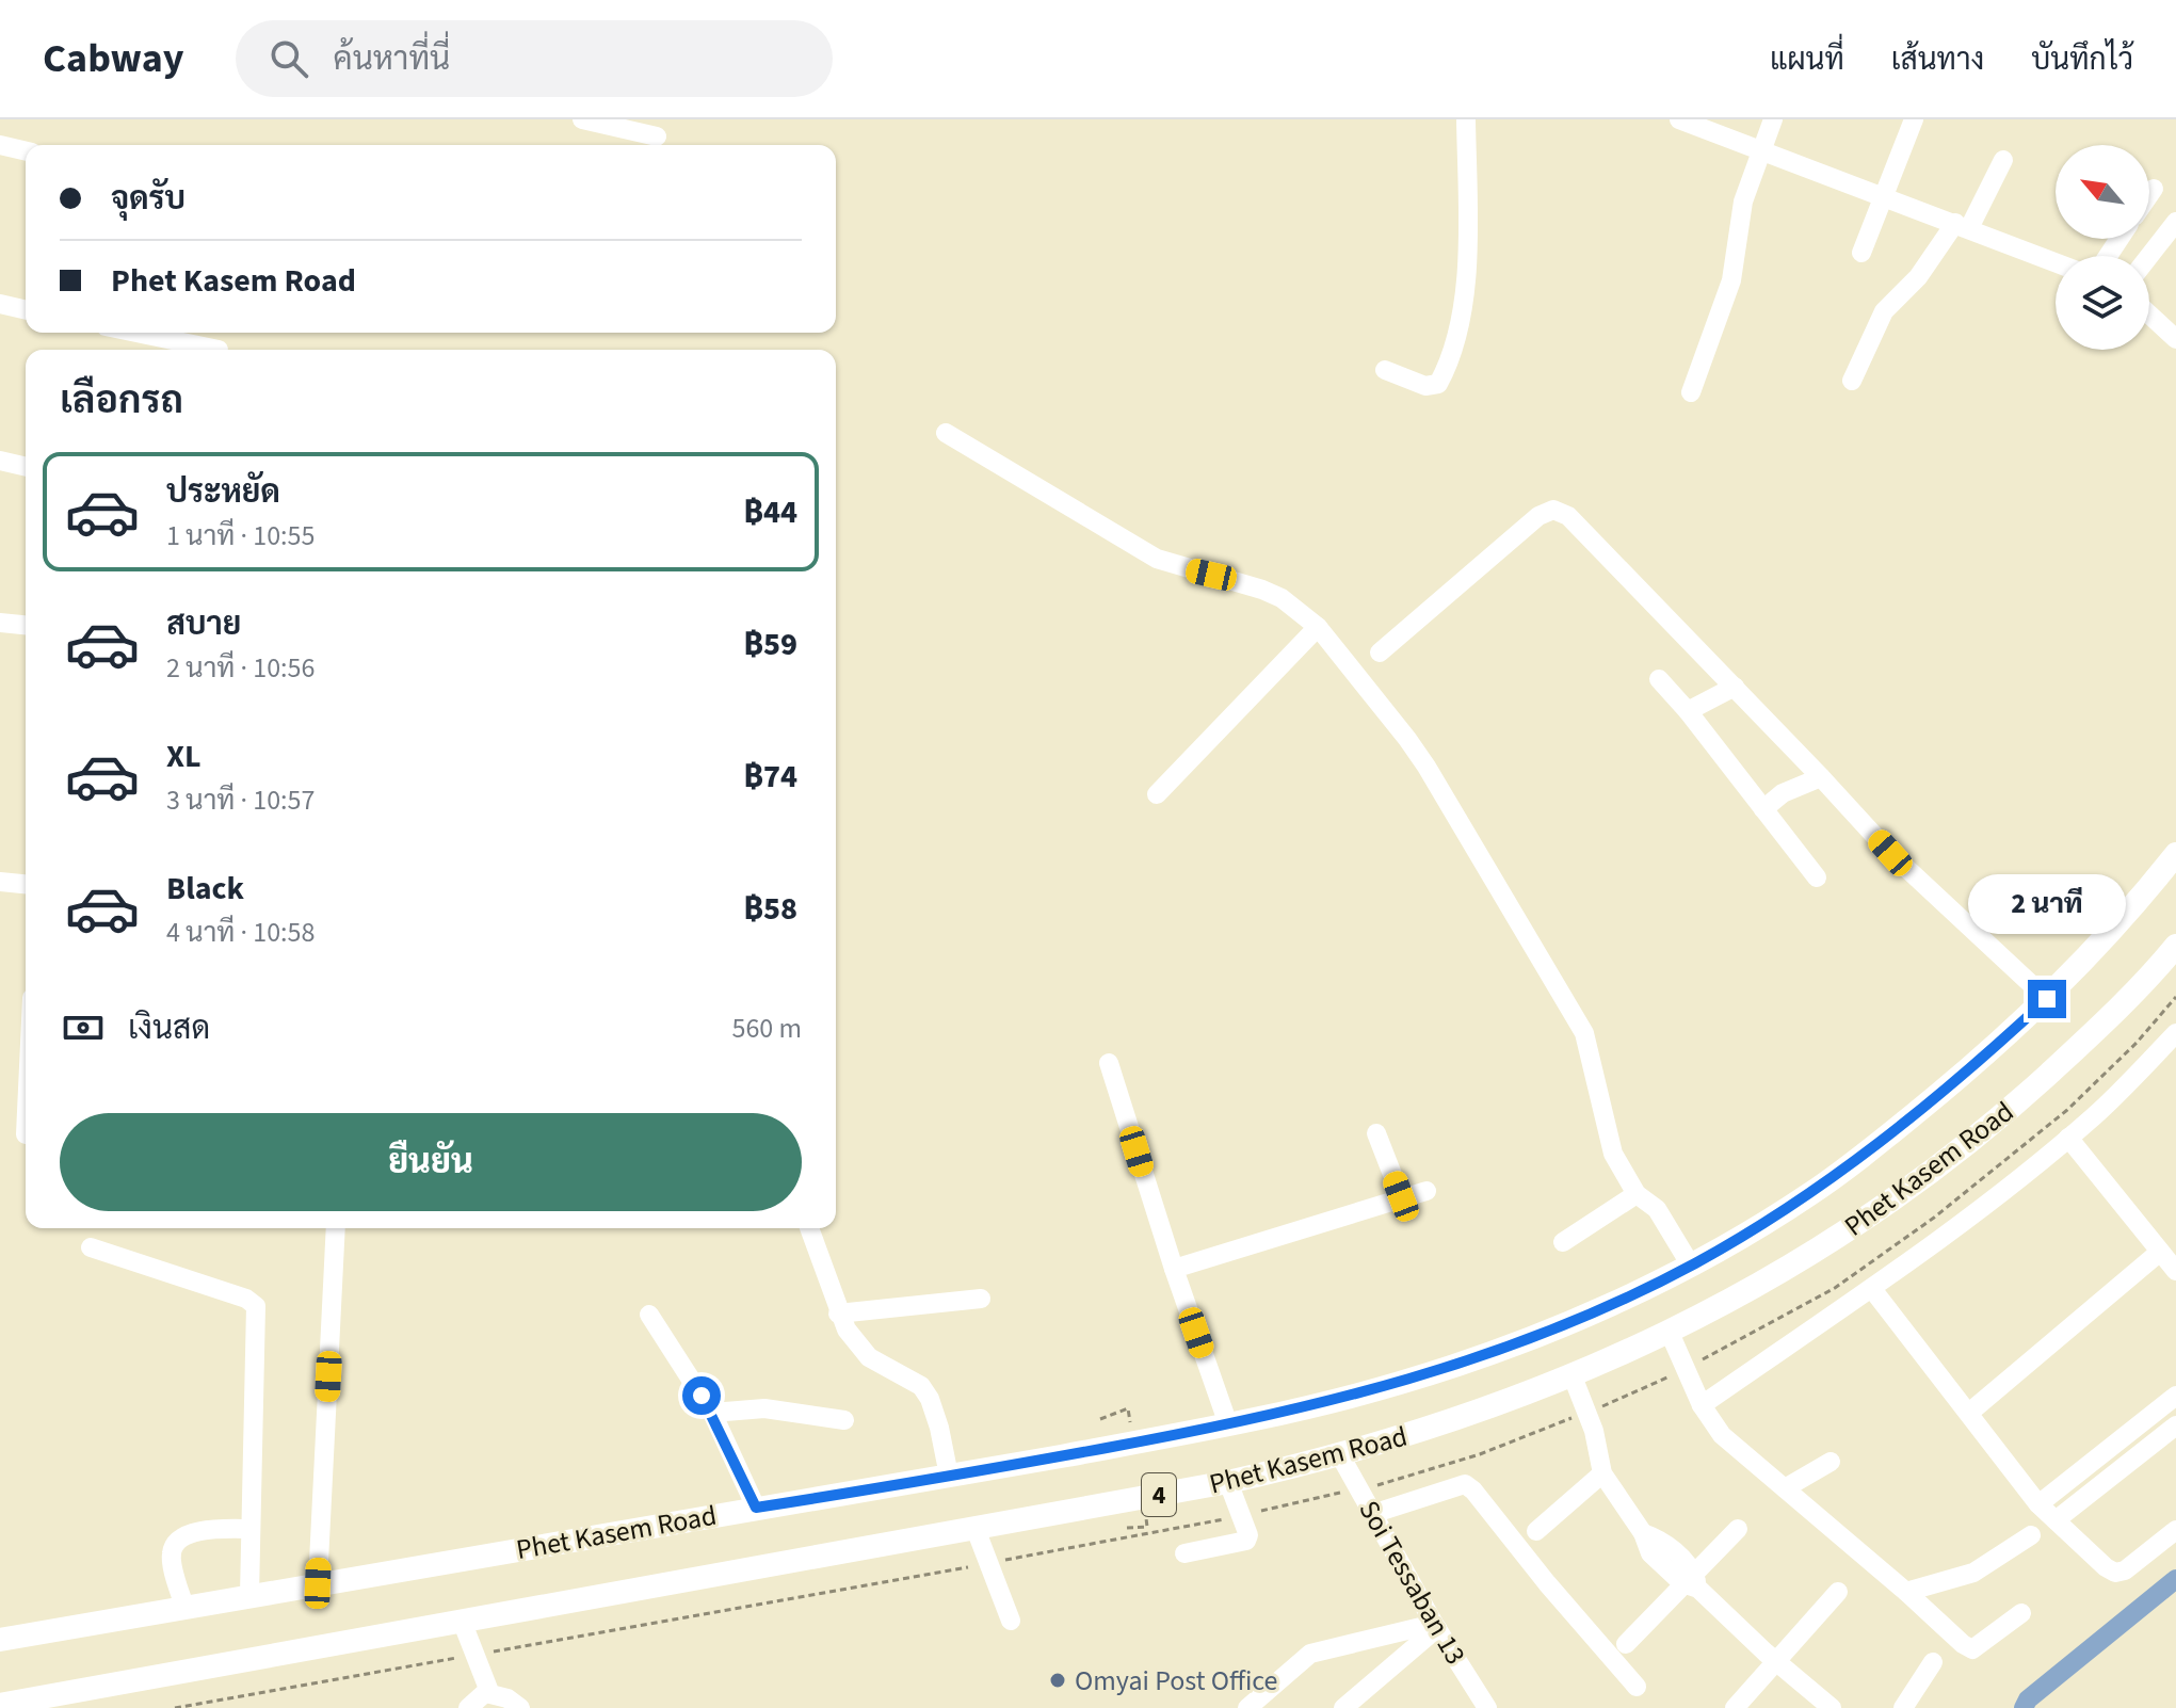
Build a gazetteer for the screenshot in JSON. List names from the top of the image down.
{
  "streets": {
    "main road": ["Phet Kasem Road", "4"],
    "street": ["Soi Tessaban 13"]
  },
  "crossings": [
    ["Phet Kasem Road", "Soi Tessaban 13"]
  ],
  "places": ["Omyai Post Office"],
  "north": "top left",
  "page": {
    "header": "Cabway",
    "search": "ค้นหาที่นี่",
    "nav": ["แผนที่", "เส้นทาง", "บันทึกไว้"],
    "banner": ["จุดรับ", "Phet Kasem Road"],
    "heading": "เลือกรถ",
    "list": [
      {
        "name": "ประหยัด",
        "note": "1 นาที · 10:55",
        "value": "฿44"
      },
      {
        "name": "สบาย",
        "note": "2 นาที · 10:56",
        "value": "฿59"
      },
      {
        "name": "XL",
        "note": "3 นาที · 10:57",
        "value": "฿74"
      },
      {
        "name": "Black",
        "note": "4 นาที · 10:58",
        "value": "฿58"
      }
    ],
    "bubble": "2 นาที",
    "pay": ["เงินสด", "560 m"],
    "buttons": "ยืนยัน"
  }
}
